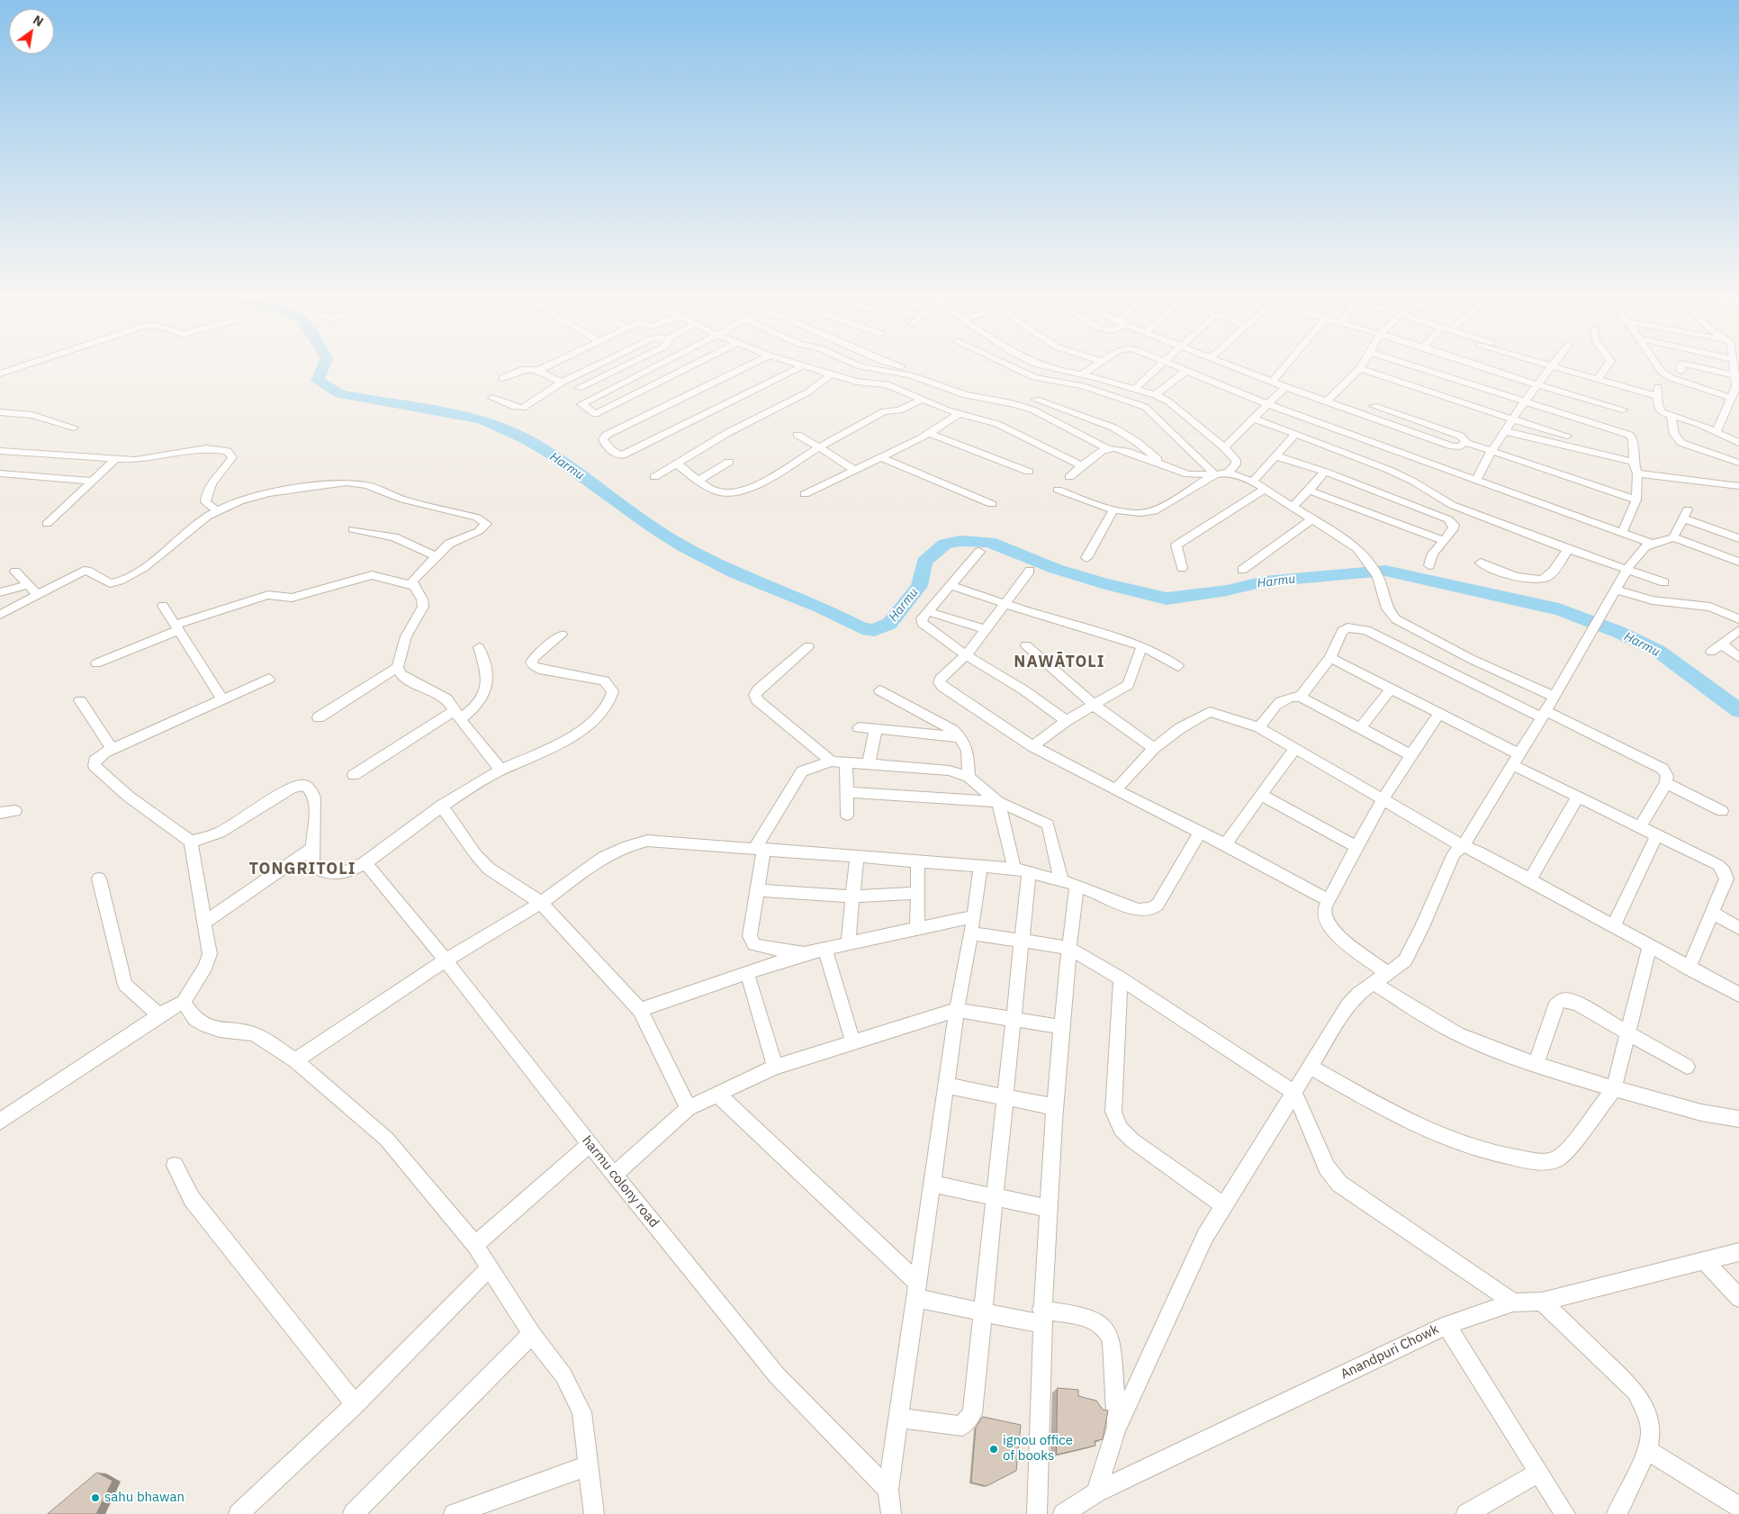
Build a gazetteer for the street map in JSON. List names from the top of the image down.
{
  "streets": {
    "street": ["harmu colony road", "Anandpuri Chowk"]
  },
  "districts": ["NAWĀTOLI", "TONGRITOLI"],
  "water": ["Harmu"],
  "places": ["ignou office of books", "sahu bhawan"],
  "north": "top right"
}
